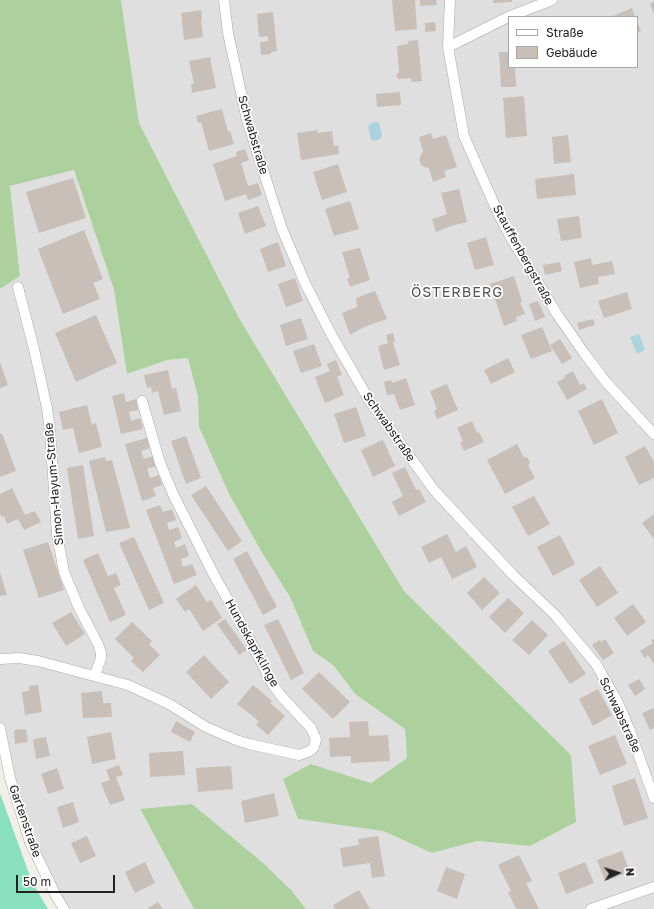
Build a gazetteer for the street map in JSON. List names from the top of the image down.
{
  "streets": {
    "street": [
      "Schwabstraße",
      "Stauffenbergstraße",
      "Simon-Hayum-Straße",
      "Hundskapfklinge",
      "Gartenstraße"
    ]
  },
  "crossings": [
    ["Simon-Hayum-Straße", "Hundskapfklinge"]
  ],
  "districts": ["ÖSTERBERG"],
  "legend": ["Straße", "Gebäude"],
  "scale_bar": "50 m",
  "north": "right"
}
